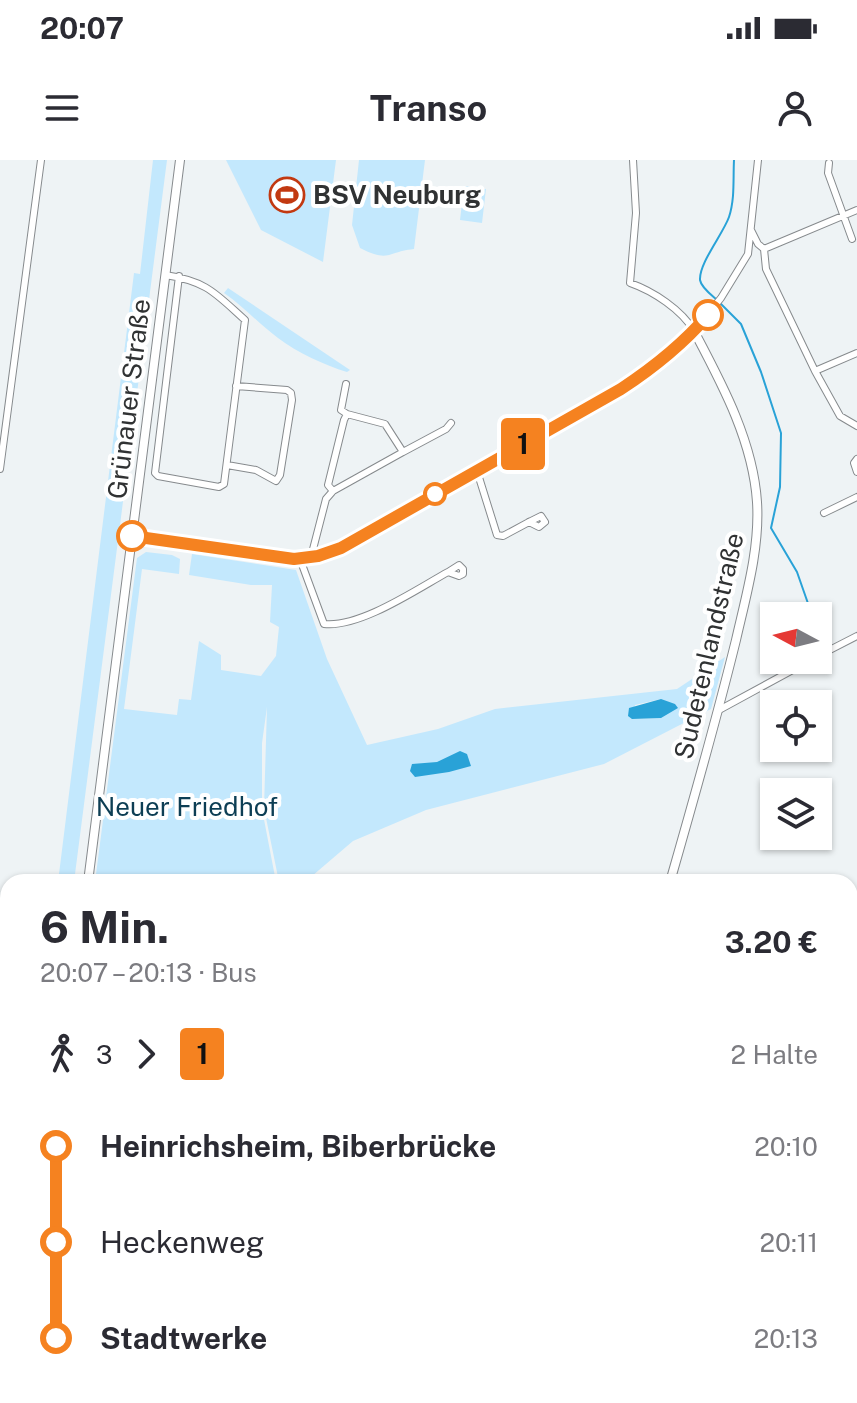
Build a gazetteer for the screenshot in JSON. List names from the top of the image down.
{
  "streets": {
    "street": ["Grünauer Straße", "Sudetenlandstraße"]
  },
  "parks": ["Neuer Friedhof"],
  "places": {
    "sports": ["BSV Neuburg"]
  },
  "lines": ["bus line 1"],
  "north": "left",
  "page": {
    "status": "20:07",
    "header": "Transo",
    "on_map": "1",
    "heading": ["6 Min.", "20:07 – 20:13 · Bus", "3.20 €"],
    "legs": ["3", "1", "2 Halte"],
    "list": [
      {
        "name": "Heinrichsheim, Biberbrücke",
        "value": "20:10"
      },
      {
        "name": "Heckenweg",
        "value": "20:11"
      },
      {
        "name": "Stadtwerke",
        "value": "20:13"
      }
    ]
  }
}
